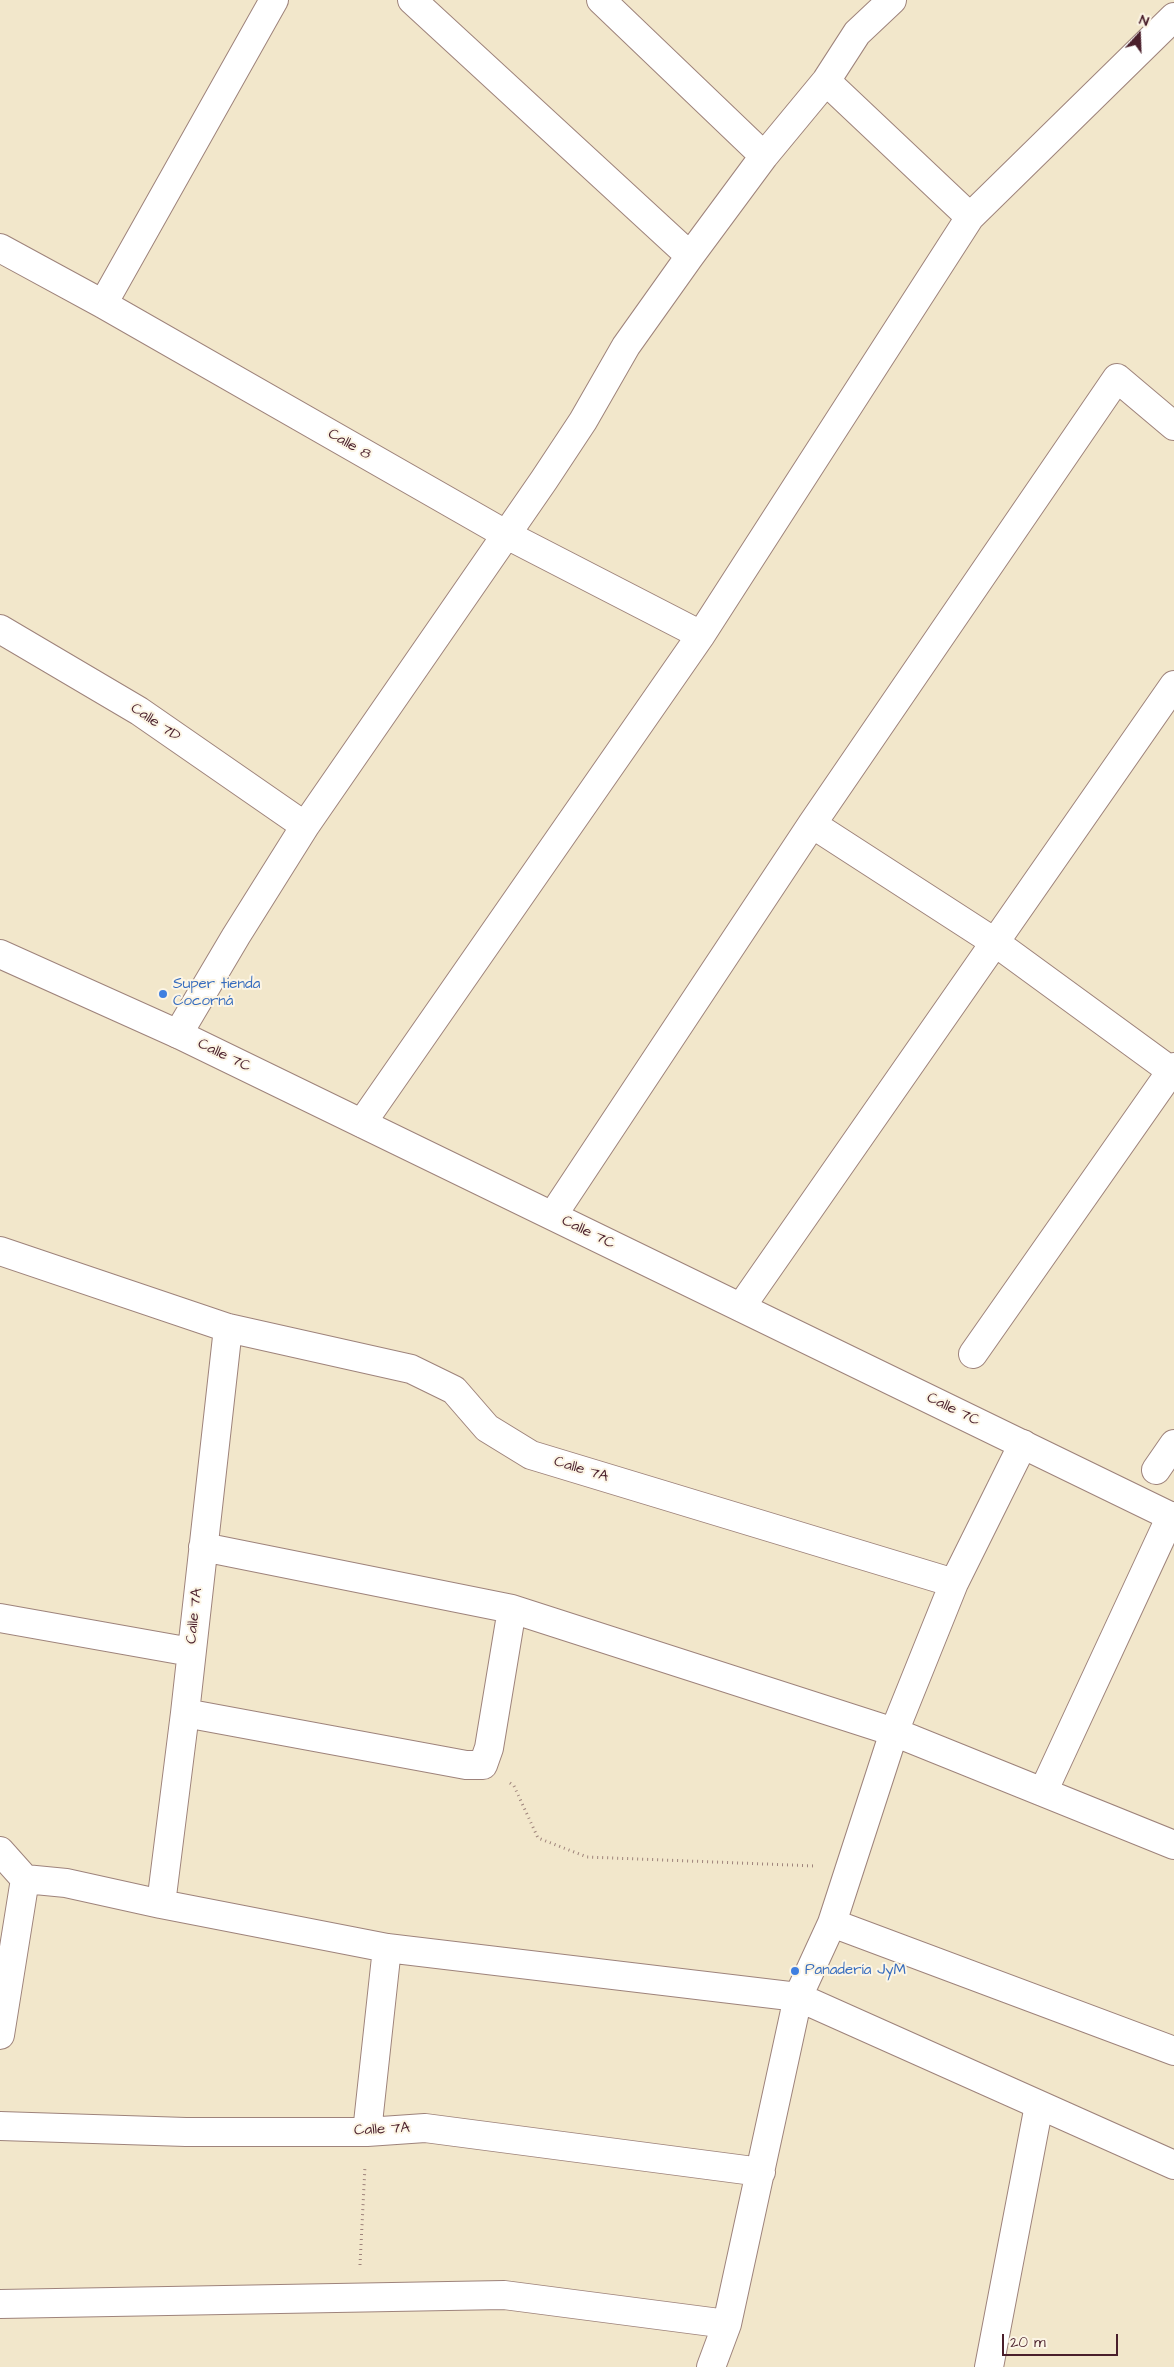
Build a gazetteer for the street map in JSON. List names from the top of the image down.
{
  "streets": {
    "street": [
      "Calle 8",
      "Calle 7D",
      "Calle 7C",
      "Calle 7A"
    ]
  },
  "places": ["Super tienda Cocorná", "Panadería JyM"],
  "scale_bar": "20 m",
  "north": "top"
}
